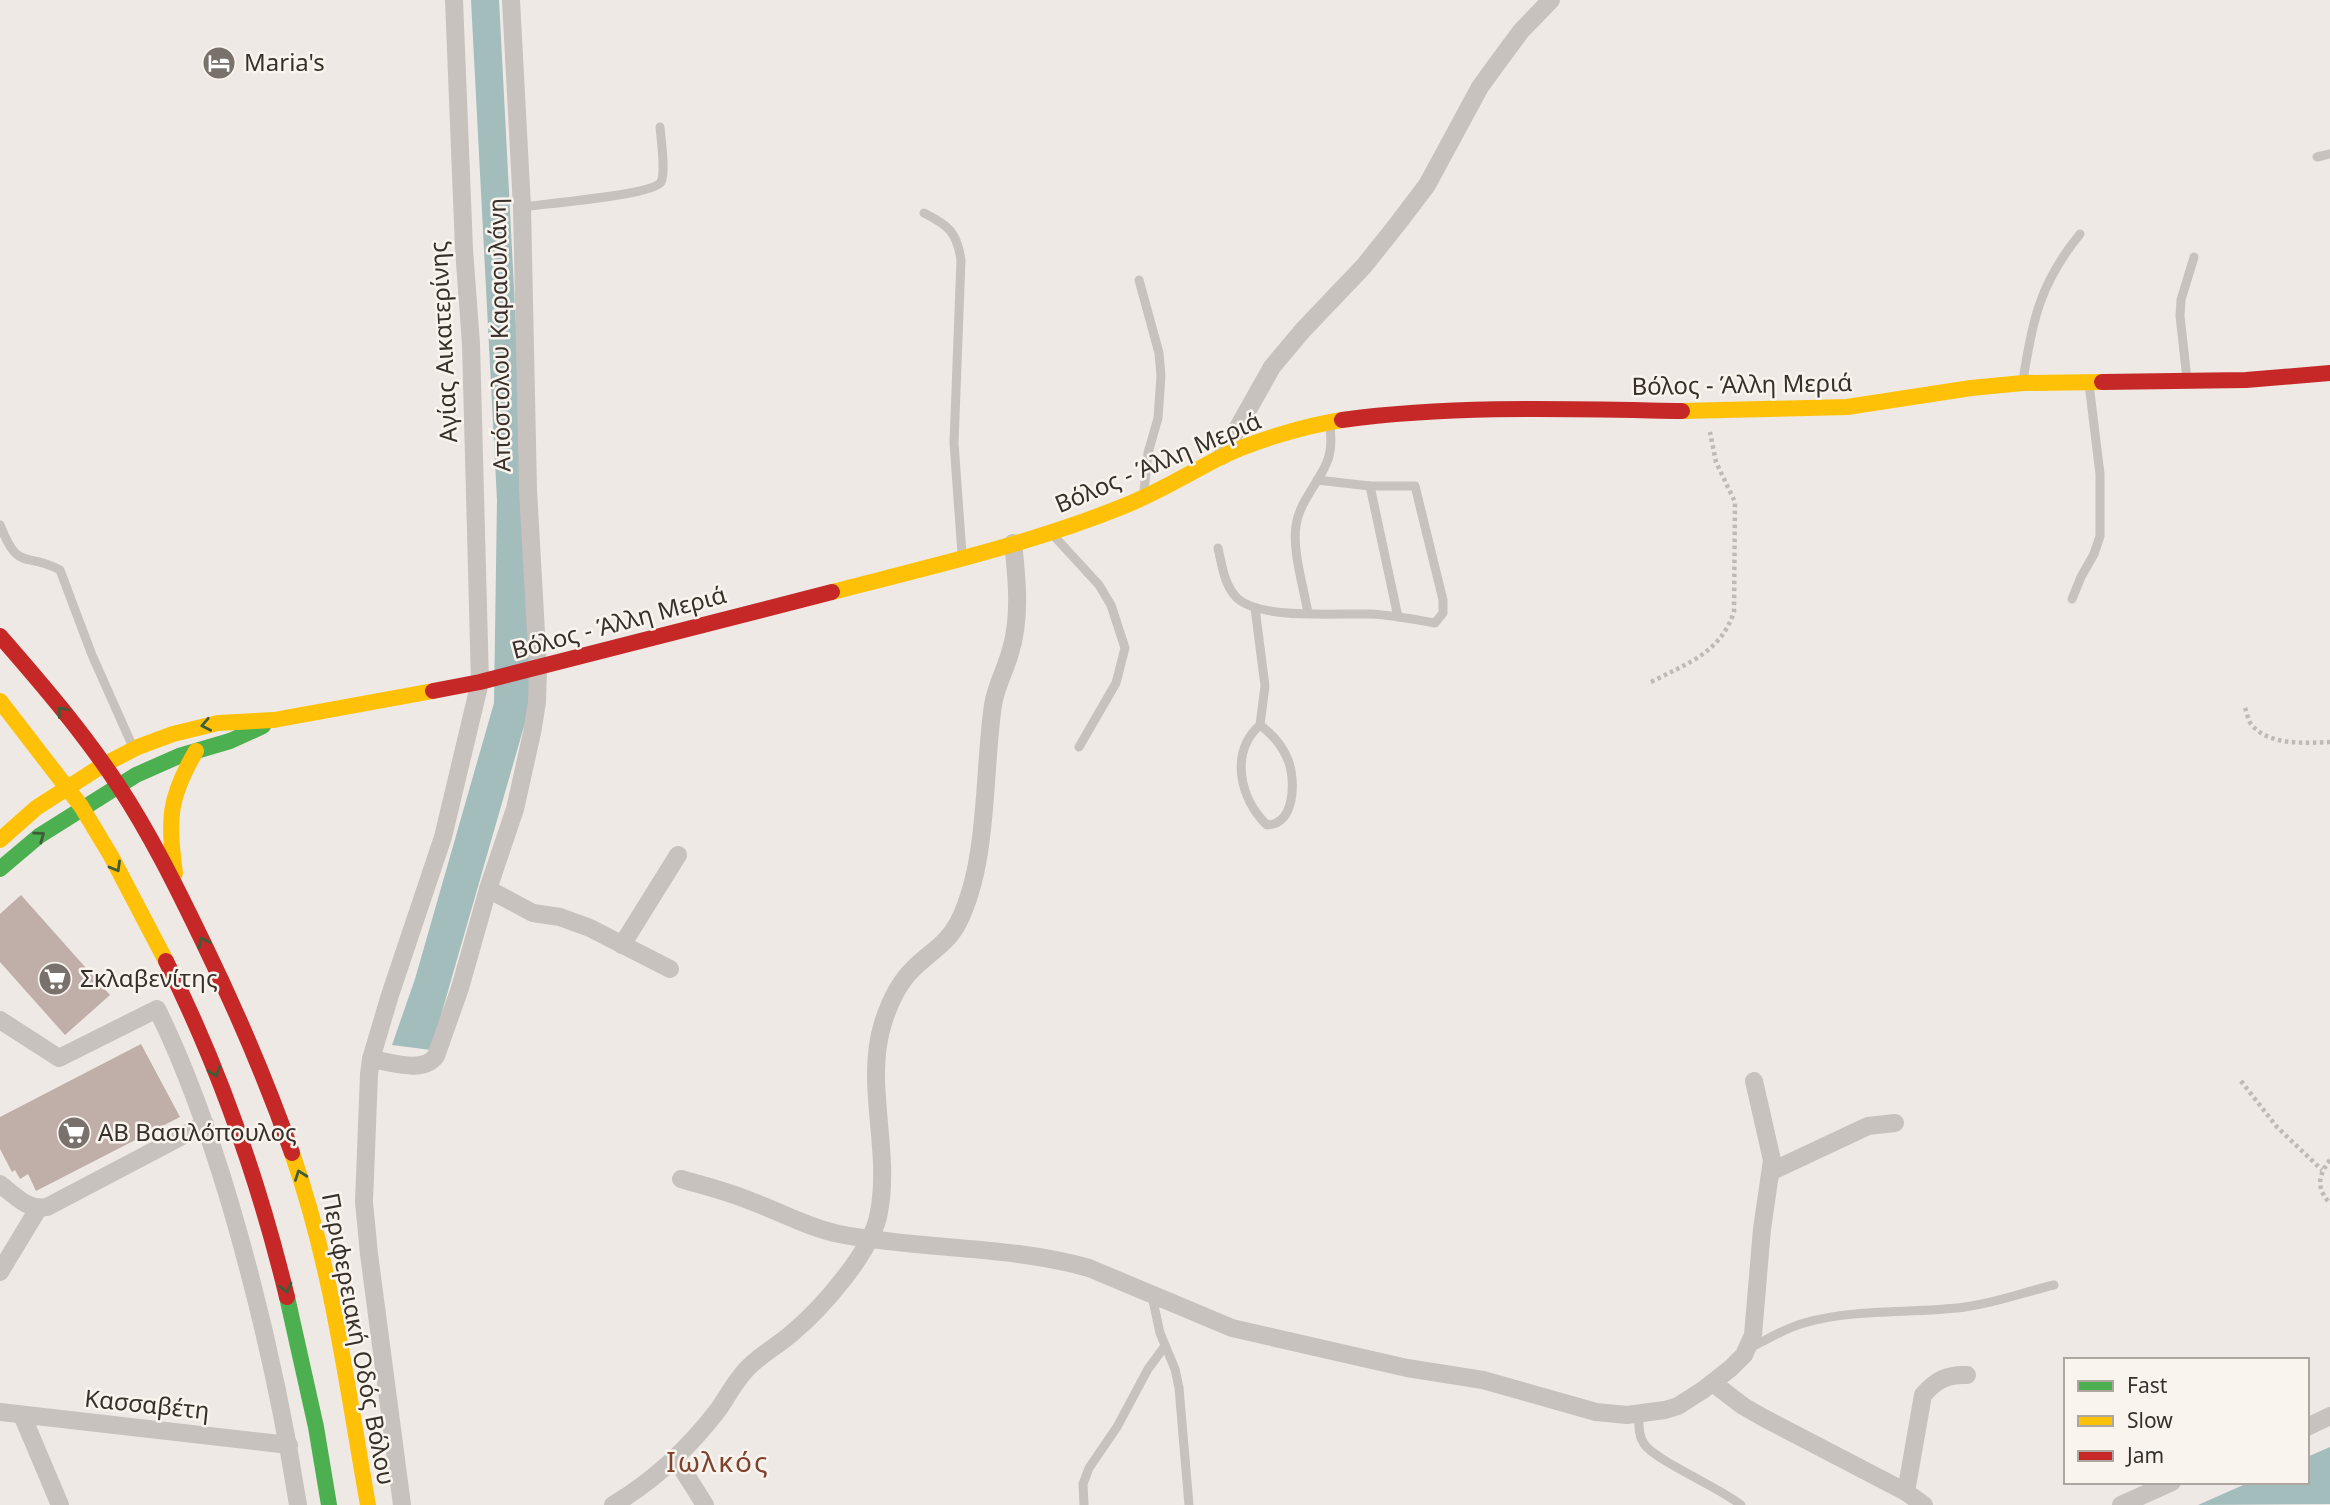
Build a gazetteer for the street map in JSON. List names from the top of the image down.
{
  "streets": {
    "main road": ["Βόλος - Άλλη Μεριά", "Περιφερειακή Οδός Βόλου"],
    "street": ["Απόστολου Καραουλάνη", "Αγίας Αικατερίνης", "Κασσαβέτη"]
  },
  "crossings": [
    ["Απόστολου Καραουλάνη", "Αγίας Αικατερίνης"],
    ["Απόστολου Καραουλάνη", "Βόλος - Άλλη Μεριά"],
    ["Αγίας Αικατερίνης", "Βόλος - Άλλη Μεριά"],
    ["Βόλος - Άλλη Μεριά", "Περιφερειακή Οδός Βόλου"]
  ],
  "districts": ["Ιωλκός"],
  "places": {
    "hotel": ["Maria's"],
    "supermarket": ["Σκλαβενίτης", "ΑΒ Βασιλόπουλος"]
  },
  "legend": ["Fast", "Slow", "Jam"]
}
